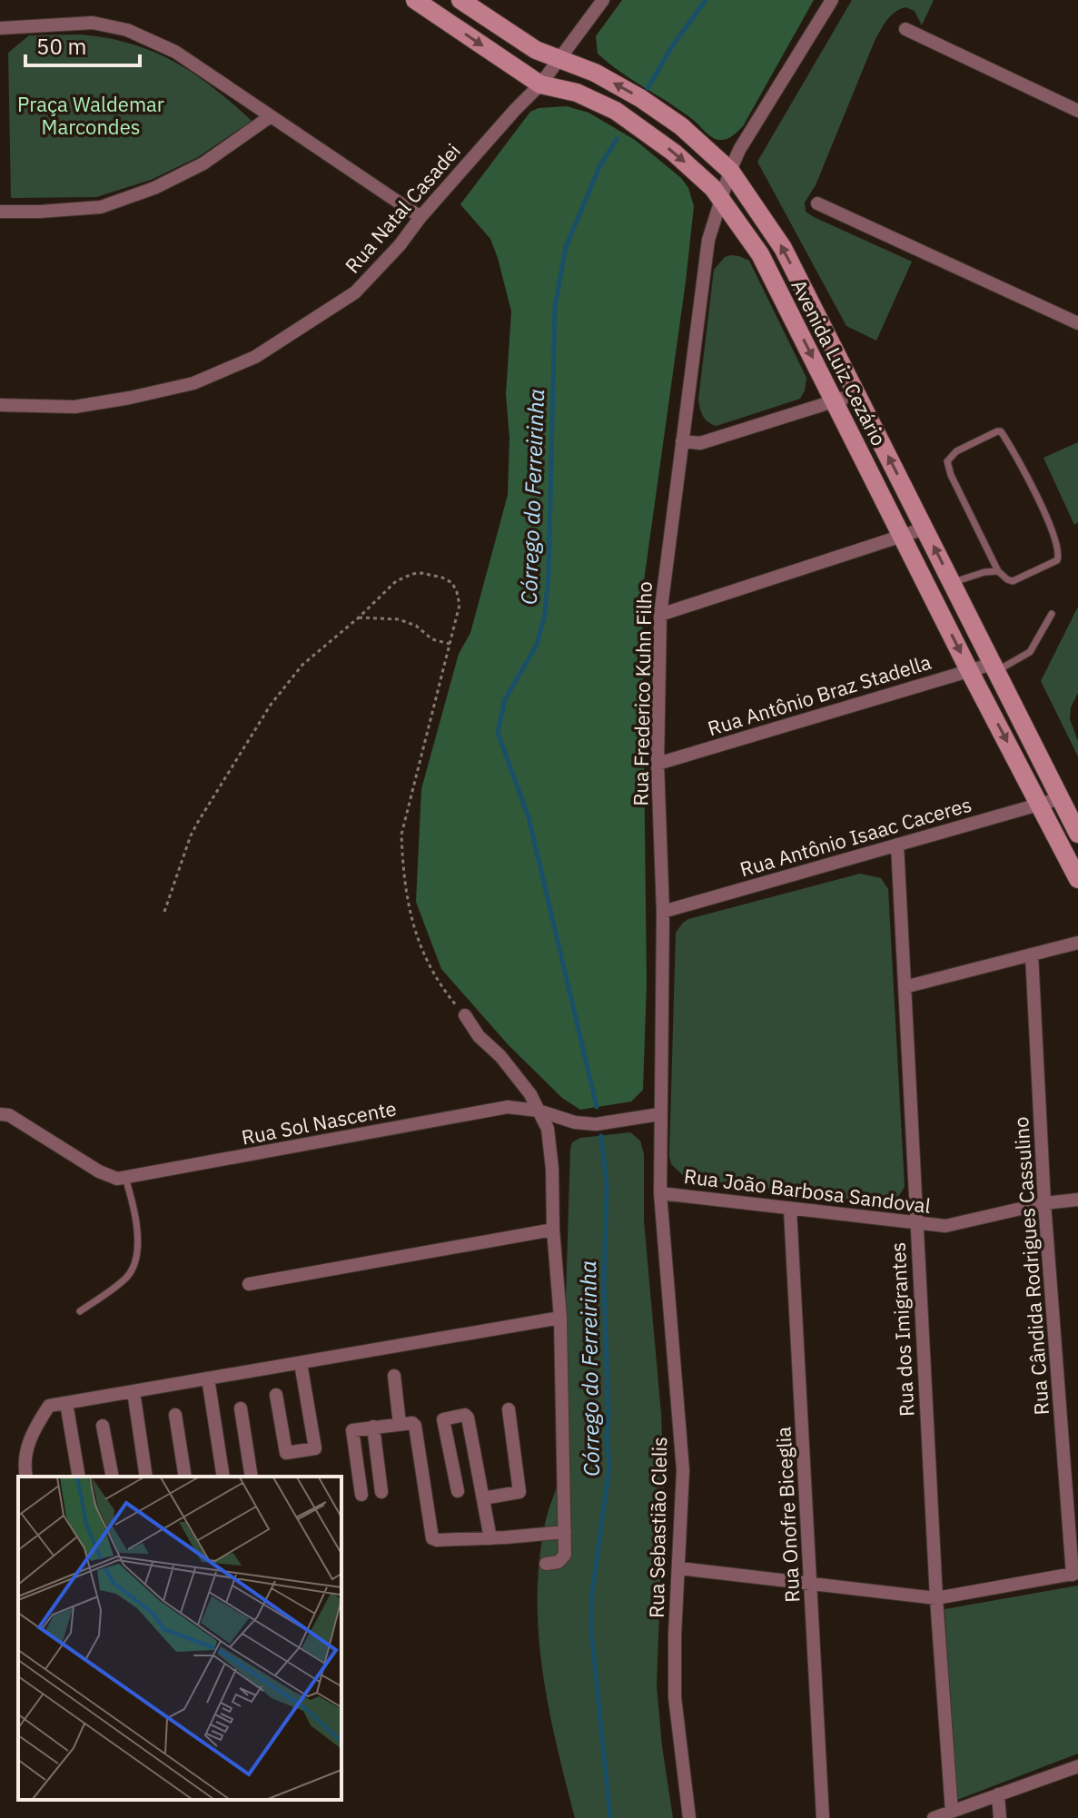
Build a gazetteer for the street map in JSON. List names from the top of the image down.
{
  "streets": {
    "street": [
      "Rua Natal Casadei",
      "Avenida Luiz Cezário",
      "Rua Frederico Kuhn Filho",
      "Rua Antônio Braz Stadella",
      "Rua Antônio Isaac Caceres",
      "Rua Sol Nascente",
      "Rua João Barbosa Sandoval",
      "Rua Cândida Rodrigues Cassulino",
      "Rua dos Imigrantes",
      "Rua Onofre Biceglia",
      "Rua Sebastião Clelis"
    ]
  },
  "crossings": [
    ["Rua Natal Casadei", "Avenida Luiz Cezário"],
    ["Avenida Luiz Cezário", "Rua Frederico Kuhn Filho"],
    ["Avenida Luiz Cezário", "Rua Antônio Braz Stadella"],
    ["Avenida Luiz Cezário", "Rua Antônio Isaac Caceres"],
    ["Rua Frederico Kuhn Filho", "Rua Antônio Braz Stadella"],
    ["Rua Frederico Kuhn Filho", "Rua Antônio Isaac Caceres"],
    ["Rua Frederico Kuhn Filho", "Rua Sol Nascente"],
    ["Rua Frederico Kuhn Filho", "Rua João Barbosa Sandoval"],
    ["Rua Frederico Kuhn Filho", "Rua Sebastião Clelis"],
    ["Rua Antônio Isaac Caceres", "Rua dos Imigrantes"],
    ["Rua João Barbosa Sandoval", "Rua Cândida Rodrigues Cassulino"],
    ["Rua João Barbosa Sandoval", "Rua dos Imigrantes"],
    ["Rua João Barbosa Sandoval", "Rua Onofre Biceglia"],
    ["Rua João Barbosa Sandoval", "Rua Sebastião Clelis"]
  ],
  "water": ["Córrego do Ferreirinha"],
  "parks": ["Praça Waldemar Marcondes"],
  "scale_bar": "50 m"
}
